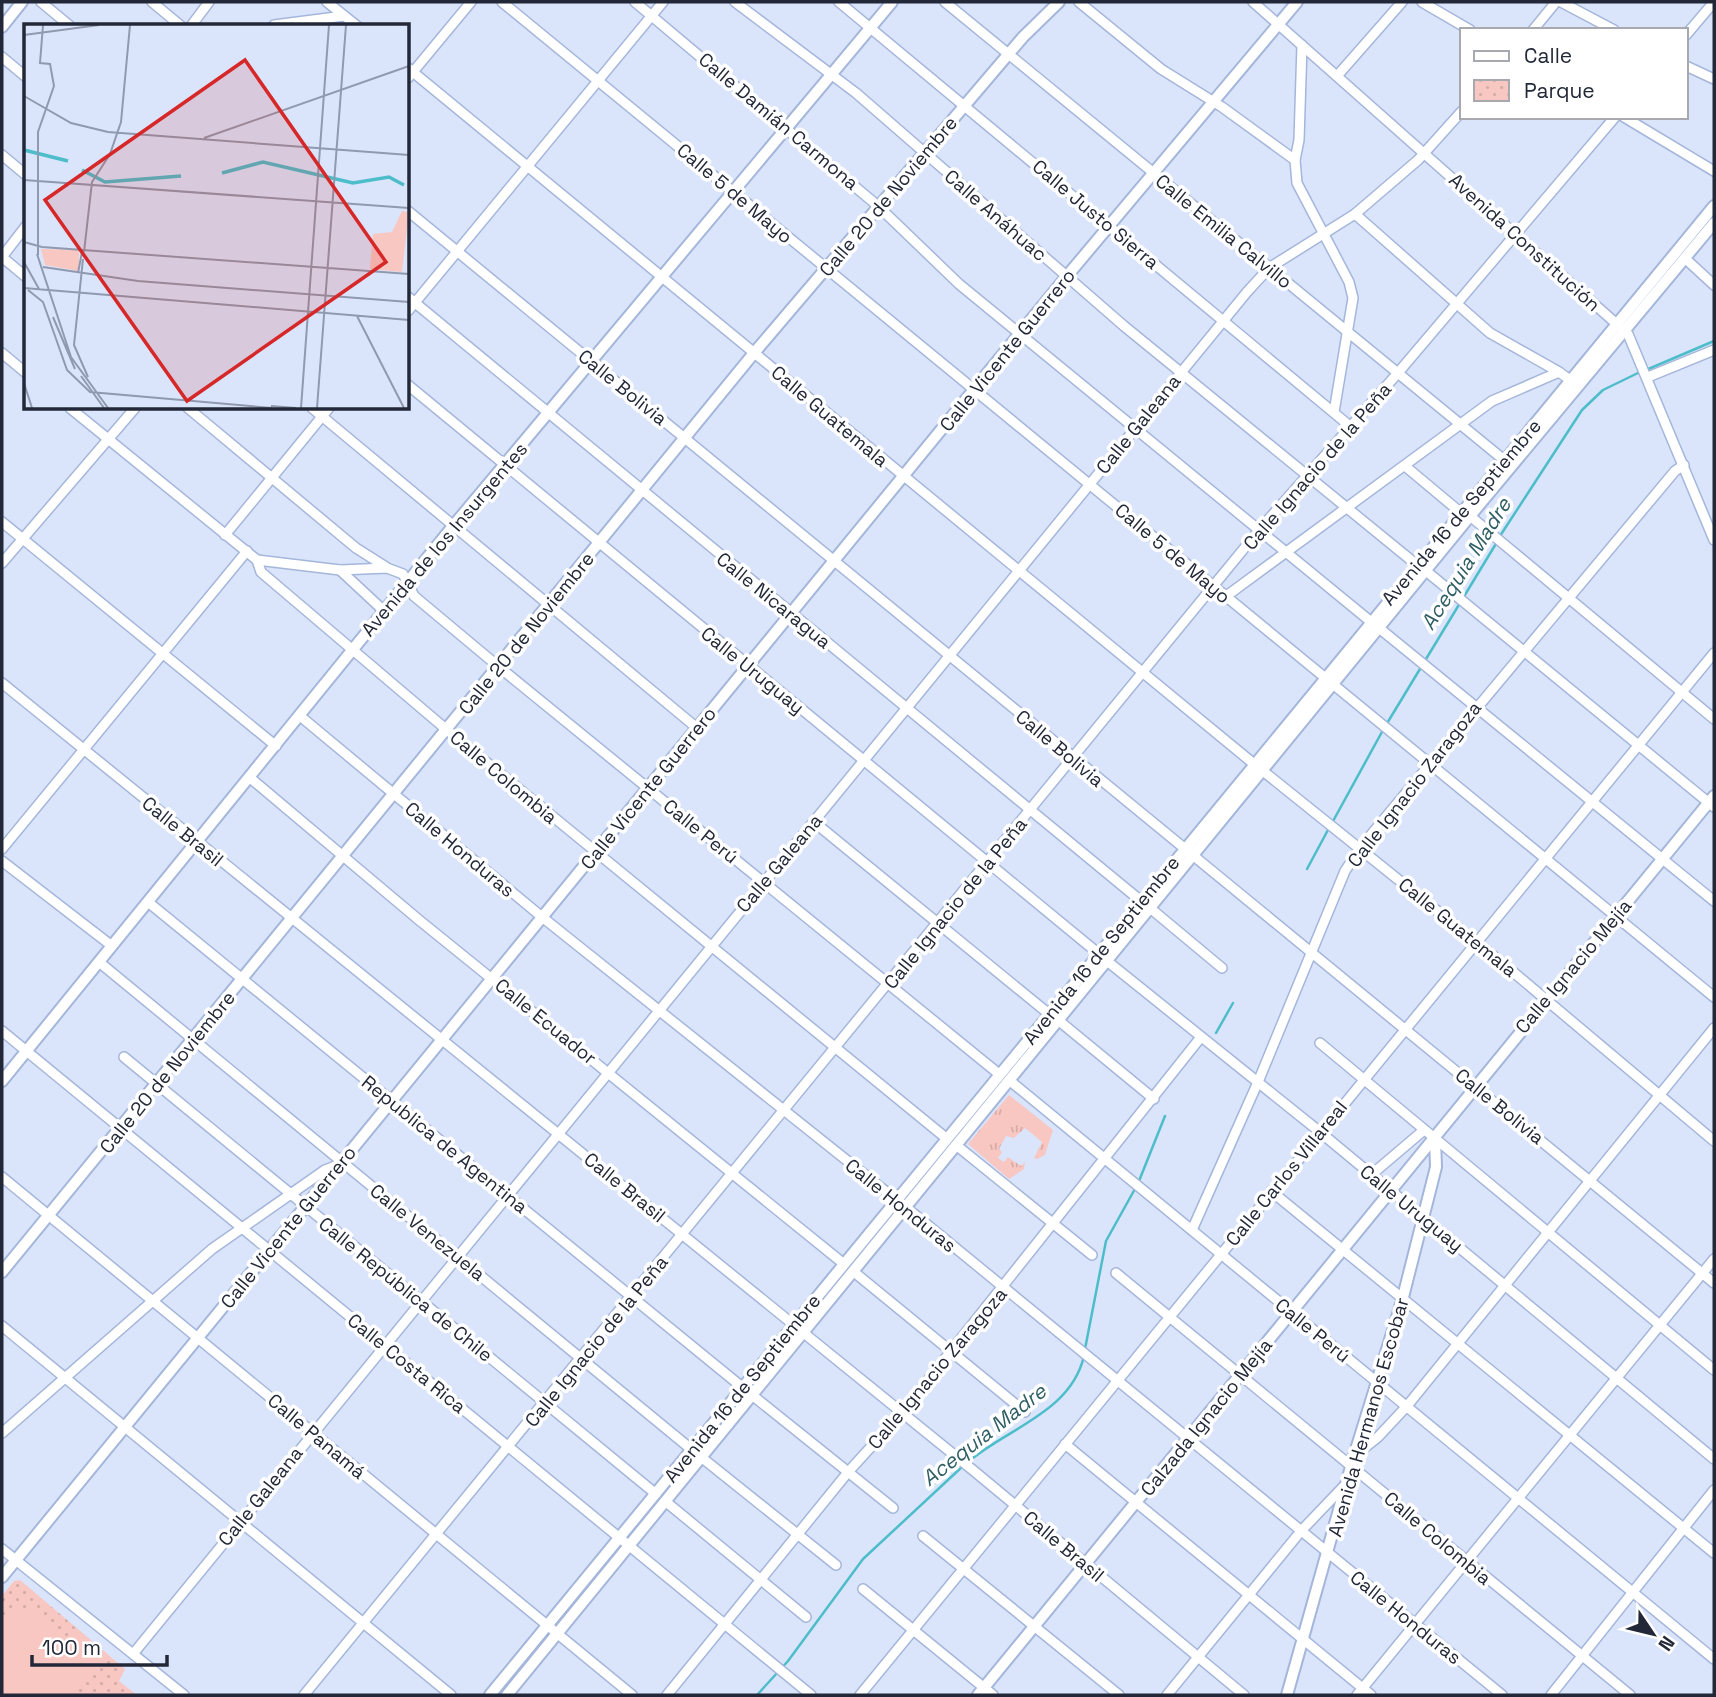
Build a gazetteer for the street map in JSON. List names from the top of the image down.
{
  "streets": {
    "main road": [
      "Calle 20 de Noviembre",
      "Calle Vicente Guerrero",
      "Avenida 16 de Septiembre",
      "Avenida de los Insurgentes",
      "Calle Ignacio Mejía",
      "Calzada Ignacio Mejía",
      "Avenida Hermanos Escobar"
    ],
    "street": [
      "Calle Damián Carmona",
      "Calle 5 de Mayo",
      "Calle Justo Sierra",
      "Calle Anáhuac",
      "Calle Emilia Calvillo",
      "Avenida Constitución",
      "Calle Bolivia",
      "Calle Guatemala",
      "Calle Galeana",
      "Calle Ignacio de la Peña",
      "Calle Nicaragua",
      "Calle Uruguay",
      "Calle Colombia",
      "Calle Ignacio Zaragoza",
      "Calle Brasil",
      "Calle Perú",
      "Calle Honduras",
      "Calle Ecuador",
      "Republica de Agentina",
      "Calle Carlos Villareal",
      "Calle Venezuela",
      "Calle República de Chile",
      "Calle Costa Rica",
      "Calle Panamá"
    ]
  },
  "crossings": [
    ["Calle Damián Carmona", "Calle 20 de Noviembre"],
    ["Calle Damián Carmona", "Calle Vicente Guerrero"],
    ["Calle Damián Carmona", "Calle Galeana"],
    ["Calle Damián Carmona", "Calle Ignacio de la Peña"],
    ["Calle Damián Carmona", "Avenida 16 de Septiembre"],
    ["Calle Damián Carmona", "Avenida de los Insurgentes"],
    ["Calle Damián Carmona", "Calle Ignacio Zaragoza"],
    ["Calle Damián Carmona", "Calle Ignacio Mejía"],
    ["Calle Damián Carmona", "Calle Carlos Villareal"],
    ["Calle 5 de Mayo", "Calle 20 de Noviembre"],
    ["Calle 5 de Mayo", "Calle Vicente Guerrero"],
    ["Calle 5 de Mayo", "Calle Galeana"],
    ["Calle 5 de Mayo", "Calle Ignacio de la Peña"],
    ["Calle 5 de Mayo", "Avenida 16 de Septiembre"],
    ["Calle 5 de Mayo", "Avenida de los Insurgentes"],
    ["Calle 5 de Mayo", "Calle Ignacio Zaragoza"],
    ["Calle 5 de Mayo", "Calle Ignacio Mejía"],
    ["Calle 5 de Mayo", "Calle Carlos Villareal"],
    ["Calle 20 de Noviembre", "Calle Justo Sierra"],
    ["Calle 20 de Noviembre", "Calle Anáhuac"],
    ["Calle 20 de Noviembre", "Calle Emilia Calvillo"],
    ["Calle 20 de Noviembre", "Calle Bolivia"],
    ["Calle 20 de Noviembre", "Calle Guatemala"],
    ["Calle 20 de Noviembre", "Calle Nicaragua"],
    ["Calle 20 de Noviembre", "Calle Uruguay"],
    ["Calle 20 de Noviembre", "Calle Colombia"],
    ["Calle 20 de Noviembre", "Calle Brasil"],
    ["Calle 20 de Noviembre", "Calle Perú"],
    ["Calle 20 de Noviembre", "Calle Honduras"],
    ["Calle 20 de Noviembre", "Calle Ecuador"],
    ["Calle 20 de Noviembre", "Republica de Agentina"],
    ["Calle 20 de Noviembre", "Calle Venezuela"],
    ["Calle 20 de Noviembre", "Calle República de Chile"],
    ["Calle 20 de Noviembre", "Calle Costa Rica"],
    ["Calle 20 de Noviembre", "Calle Panamá"],
    ["Calle Justo Sierra", "Calle Vicente Guerrero"],
    ["Calle Justo Sierra", "Calle Galeana"],
    ["Calle Justo Sierra", "Calle Ignacio de la Peña"],
    ["Calle Justo Sierra", "Avenida de los Insurgentes"],
    ["Calle Anáhuac", "Calle Vicente Guerrero"],
    ["Calle Anáhuac", "Calle Galeana"],
    ["Calle Anáhuac", "Calle Ignacio de la Peña"],
    ["Calle Anáhuac", "Avenida 16 de Septiembre"],
    ["Calle Anáhuac", "Avenida de los Insurgentes"],
    ["Calle Anáhuac", "Calle Ignacio Zaragoza"],
    ["Calle Anáhuac", "Calle Ignacio Mejía"],
    ["Calle Anáhuac", "Calle Carlos Villareal"],
    ["Calle Emilia Calvillo", "Calle Vicente Guerrero"],
    ["Calle Emilia Calvillo", "Calle Galeana"],
    ["Calle Emilia Calvillo", "Calle Ignacio de la Peña"],
    ["Calle Emilia Calvillo", "Avenida 16 de Septiembre"],
    ["Avenida Constitución", "Calle Vicente Guerrero"],
    ["Avenida Constitución", "Calle Galeana"],
    ["Avenida Constitución", "Calle Ignacio de la Peña"],
    ["Avenida Constitución", "Avenida 16 de Septiembre"],
    ["Avenida Constitución", "Calle Ignacio Zaragoza"],
    ["Calle Vicente Guerrero", "Calle Bolivia"],
    ["Calle Vicente Guerrero", "Calle Guatemala"],
    ["Calle Vicente Guerrero", "Calle Nicaragua"],
    ["Calle Vicente Guerrero", "Calle Uruguay"],
    ["Calle Vicente Guerrero", "Calle Colombia"],
    ["Calle Vicente Guerrero", "Calle Brasil"],
    ["Calle Vicente Guerrero", "Calle Perú"],
    ["Calle Vicente Guerrero", "Calle Honduras"],
    ["Calle Vicente Guerrero", "Calle Ecuador"],
    ["Calle Vicente Guerrero", "Republica de Agentina"],
    ["Calle Vicente Guerrero", "Calle Venezuela"],
    ["Calle Vicente Guerrero", "Calle República de Chile"],
    ["Calle Vicente Guerrero", "Calle Costa Rica"],
    ["Calle Vicente Guerrero", "Calle Panamá"],
    ["Calle Bolivia", "Calle Galeana"],
    ["Calle Bolivia", "Calle Ignacio de la Peña"],
    ["Calle Bolivia", "Avenida 16 de Septiembre"],
    ["Calle Bolivia", "Avenida de los Insurgentes"],
    ["Calle Bolivia", "Calle Ignacio Zaragoza"],
    ["Calle Bolivia", "Calle Ignacio Mejía"],
    ["Calle Bolivia", "Calle Carlos Villareal"],
    ["Calle Guatemala", "Calle Galeana"],
    ["Calle Guatemala", "Calle Ignacio de la Peña"],
    ["Calle Guatemala", "Avenida 16 de Septiembre"],
    ["Calle Guatemala", "Avenida de los Insurgentes"],
    ["Calle Guatemala", "Calle Ignacio Zaragoza"],
    ["Calle Guatemala", "Calle Ignacio Mejía"],
    ["Calle Guatemala", "Calle Carlos Villareal"],
    ["Calle Galeana", "Calle Nicaragua"],
    ["Calle Galeana", "Calle Uruguay"],
    ["Calle Galeana", "Calle Colombia"],
    ["Calle Galeana", "Calle Brasil"],
    ["Calle Galeana", "Calle Perú"],
    ["Calle Galeana", "Calle Honduras"],
    ["Calle Galeana", "Calle Ecuador"],
    ["Calle Galeana", "Republica de Agentina"],
    ["Calle Galeana", "Calle Venezuela"],
    ["Calle Galeana", "Calle República de Chile"],
    ["Calle Galeana", "Calle Costa Rica"],
    ["Calle Galeana", "Calle Panamá"],
    ["Calle Ignacio de la Peña", "Calle Nicaragua"],
    ["Calle Ignacio de la Peña", "Calle Uruguay"],
    ["Calle Ignacio de la Peña", "Calle Colombia"],
    ["Calle Ignacio de la Peña", "Calle Brasil"],
    ["Calle Ignacio de la Peña", "Calle Perú"],
    ["Calle Ignacio de la Peña", "Calle Honduras"],
    ["Calle Ignacio de la Peña", "Calle Ecuador"],
    ["Calle Ignacio de la Peña", "Republica de Agentina"],
    ["Calle Ignacio de la Peña", "Calle Venezuela"],
    ["Calle Ignacio de la Peña", "Calle República de Chile"],
    ["Calle Ignacio de la Peña", "Calle Costa Rica"],
    ["Calle Ignacio de la Peña", "Calle Panamá"],
    ["Avenida 16 de Septiembre", "Calle Nicaragua"],
    ["Avenida 16 de Septiembre", "Calle Uruguay"],
    ["Avenida 16 de Septiembre", "Calle Colombia"],
    ["Avenida 16 de Septiembre", "Calle Brasil"],
    ["Avenida 16 de Septiembre", "Calle Perú"],
    ["Avenida 16 de Septiembre", "Calle Honduras"],
    ["Avenida 16 de Septiembre", "Calle Ecuador"],
    ["Avenida 16 de Septiembre", "Republica de Agentina"],
    ["Avenida 16 de Septiembre", "Calle Venezuela"],
    ["Avenida 16 de Septiembre", "Calle República de Chile"],
    ["Avenida 16 de Septiembre", "Calle Costa Rica"],
    ["Avenida 16 de Septiembre", "Calle Panamá"],
    ["Avenida de los Insurgentes", "Calle Nicaragua"],
    ["Avenida de los Insurgentes", "Calle Uruguay"],
    ["Avenida de los Insurgentes", "Calle Colombia"],
    ["Avenida de los Insurgentes", "Calle Brasil"],
    ["Avenida de los Insurgentes", "Calle Perú"],
    ["Avenida de los Insurgentes", "Calle Honduras"],
    ["Avenida de los Insurgentes", "Calle Ecuador"],
    ["Avenida de los Insurgentes", "Republica de Agentina"],
    ["Avenida de los Insurgentes", "Calle Venezuela"],
    ["Avenida de los Insurgentes", "Calle Costa Rica"],
    ["Calle Uruguay", "Calle Ignacio Zaragoza"],
    ["Calle Uruguay", "Calle Carlos Villareal"],
    ["Calle Uruguay", "Calzada Ignacio Mejía"],
    ["Calle Uruguay", "Avenida Hermanos Escobar"],
    ["Calle Colombia", "Calle Ignacio Zaragoza"],
    ["Calle Colombia", "Calle Carlos Villareal"],
    ["Calle Colombia", "Calzada Ignacio Mejía"],
    ["Calle Colombia", "Avenida Hermanos Escobar"],
    ["Calle Ignacio Zaragoza", "Calle Brasil"],
    ["Calle Ignacio Zaragoza", "Calle Perú"],
    ["Calle Ignacio Zaragoza", "Calle Honduras"],
    ["Calle Ignacio Zaragoza", "Calle República de Chile"],
    ["Calle Ignacio Zaragoza", "Calle Costa Rica"],
    ["Calle Brasil", "Calle Carlos Villareal"],
    ["Calle Brasil", "Calzada Ignacio Mejía"],
    ["Calle Perú", "Calle Carlos Villareal"],
    ["Calle Perú", "Calzada Ignacio Mejía"],
    ["Calle Perú", "Avenida Hermanos Escobar"],
    ["Calle Honduras", "Calle Carlos Villareal"],
    ["Calle Honduras", "Calzada Ignacio Mejía"],
    ["Calle Honduras", "Avenida Hermanos Escobar"],
    ["Calle Ignacio Mejía", "Calzada Ignacio Mejía"],
    ["Calle Ignacio Mejía", "Avenida Hermanos Escobar"],
    ["Calzada Ignacio Mejía", "Avenida Hermanos Escobar"]
  ],
  "water": ["Acequia Madre"],
  "legend": ["Calle", "Parque"],
  "scale_bar": "100 m",
  "north": "bottom right"
}
